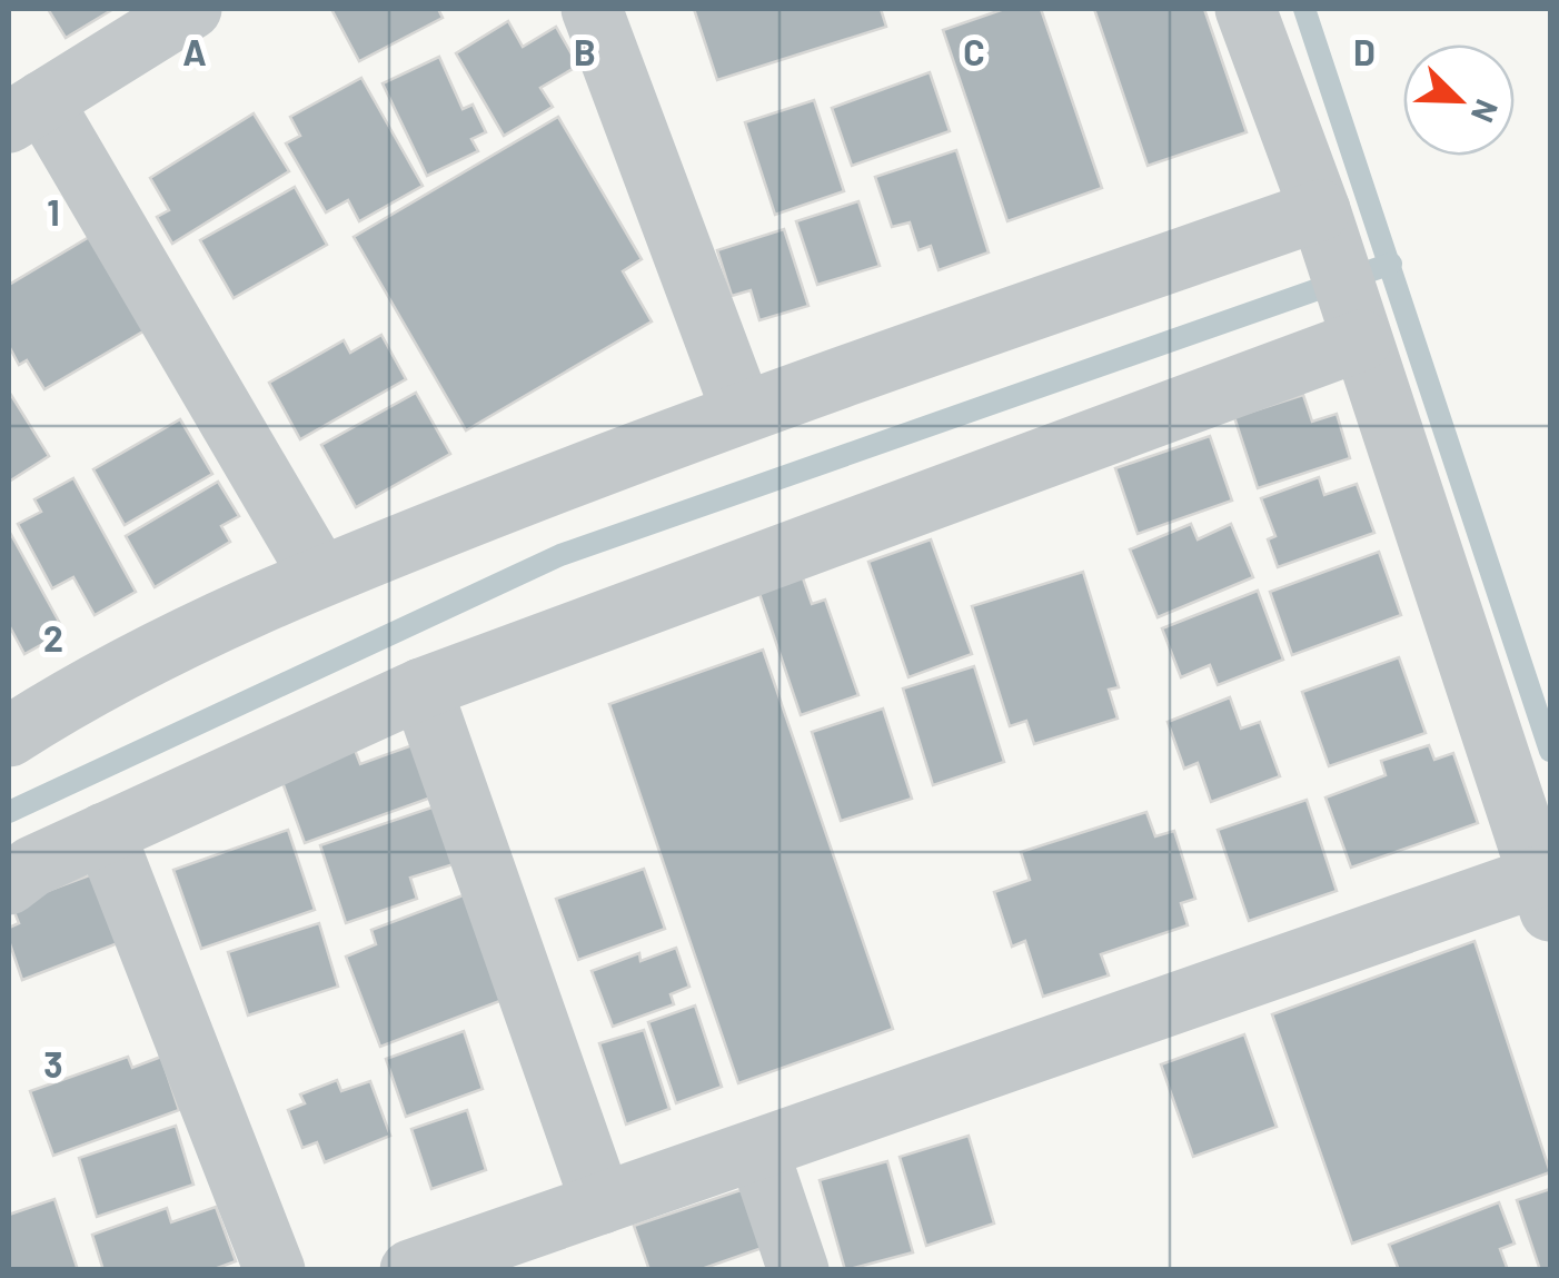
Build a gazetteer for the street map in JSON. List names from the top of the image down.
{
  "north": "bottom right",
  "grid": {
    "columns": [
      "A",
      "B",
      "C",
      "D"
    ],
    "rows": ["1", "2", "3"]
  }
}
